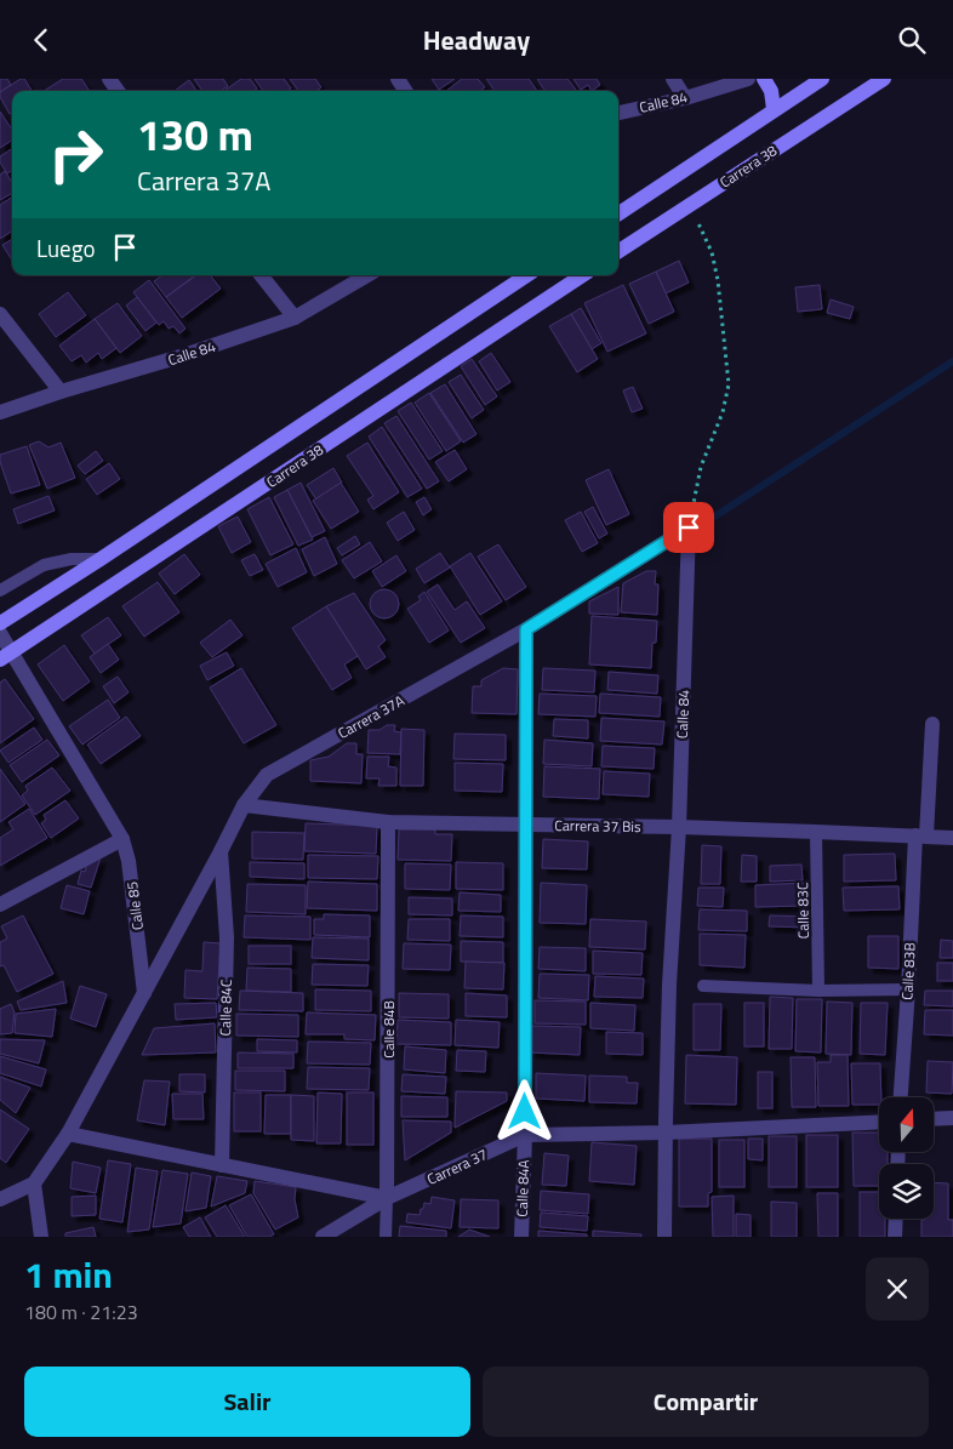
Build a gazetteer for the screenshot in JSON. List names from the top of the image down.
{
  "streets": {
    "main road": ["Carrera 38"],
    "street": [
      "Calle 84",
      "Carrera 37A",
      "Carrera 37 Bis",
      "Calle 85",
      "Calle 83B",
      "Calle 84C",
      "Calle 84B",
      "Carrera 37",
      "Calle 84A"
    ],
    "lane": ["Calle 83C"]
  },
  "crossings": [
    ["Calle 84", "Carrera 37A"],
    ["Calle 84", "Carrera 37 Bis"],
    ["Calle 84", "Carrera 37"],
    ["Carrera 38", "Calle 85"],
    ["Carrera 37A", "Carrera 37 Bis"],
    ["Carrera 37A", "Calle 85"],
    ["Carrera 37A", "Calle 84C"],
    ["Carrera 37A", "Calle 84A"],
    ["Carrera 37 Bis", "Calle 83C"],
    ["Carrera 37 Bis", "Calle 83B"],
    ["Carrera 37 Bis", "Calle 84B"],
    ["Carrera 37 Bis", "Calle 84A"],
    ["Calle 84B", "Carrera 37"],
    ["Carrera 37", "Calle 84A"]
  ],
  "north": "top",
  "page": {
    "header": "Headway",
    "turn": ["130 m", "Carrera 37A"],
    "then": "Luego",
    "heading": ["1 min", "180 m · 21:23"],
    "buttons": ["Salir", "Compartir"]
  }
}
